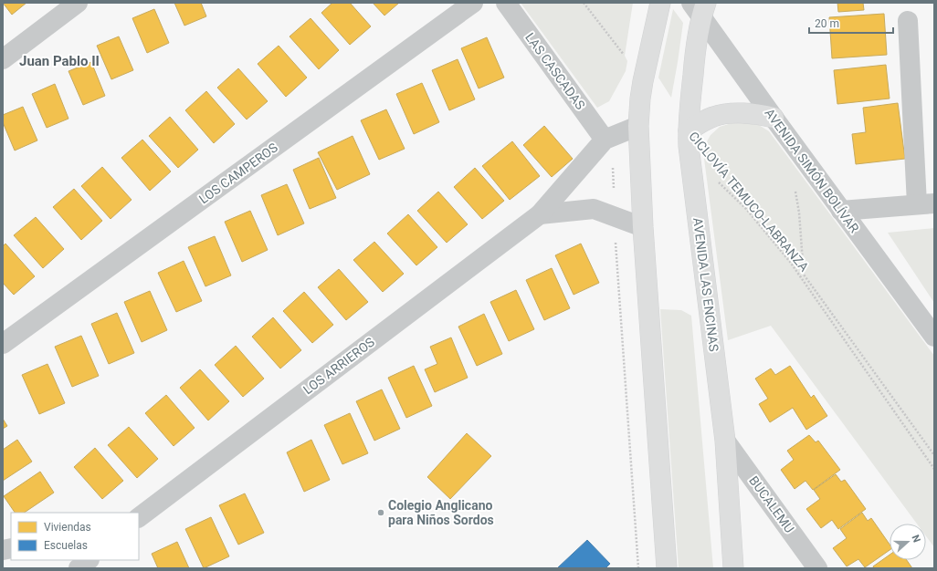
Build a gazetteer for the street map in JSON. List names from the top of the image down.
{
  "streets": {
    "main road": ["AVENIDA LAS ENCINAS"],
    "street": [
      "LAS CASCADAS",
      "AVENIDA SIMÓN BOLÍVAR",
      "LOS CAMPEROS",
      "LOS ARRIEROS",
      "BUCALEMU"
    ],
    "path": ["CICLOVÍA TEMUCO-LABRANZA"]
  },
  "crossings": [
    ["LAS CASCADAS", "LOS ARRIEROS"],
    ["AVENIDA SIMÓN BOLÍVAR", "AVENIDA LAS ENCINAS"],
    ["AVENIDA LAS ENCINAS", "BUCALEMU"]
  ],
  "districts": ["Juan Pablo II"],
  "places": ["Colegio Anglicano para Niños Sordos"],
  "legend": ["Viviendas", "Escuelas"],
  "scale_bar": "20 m",
  "north": "right"
}
